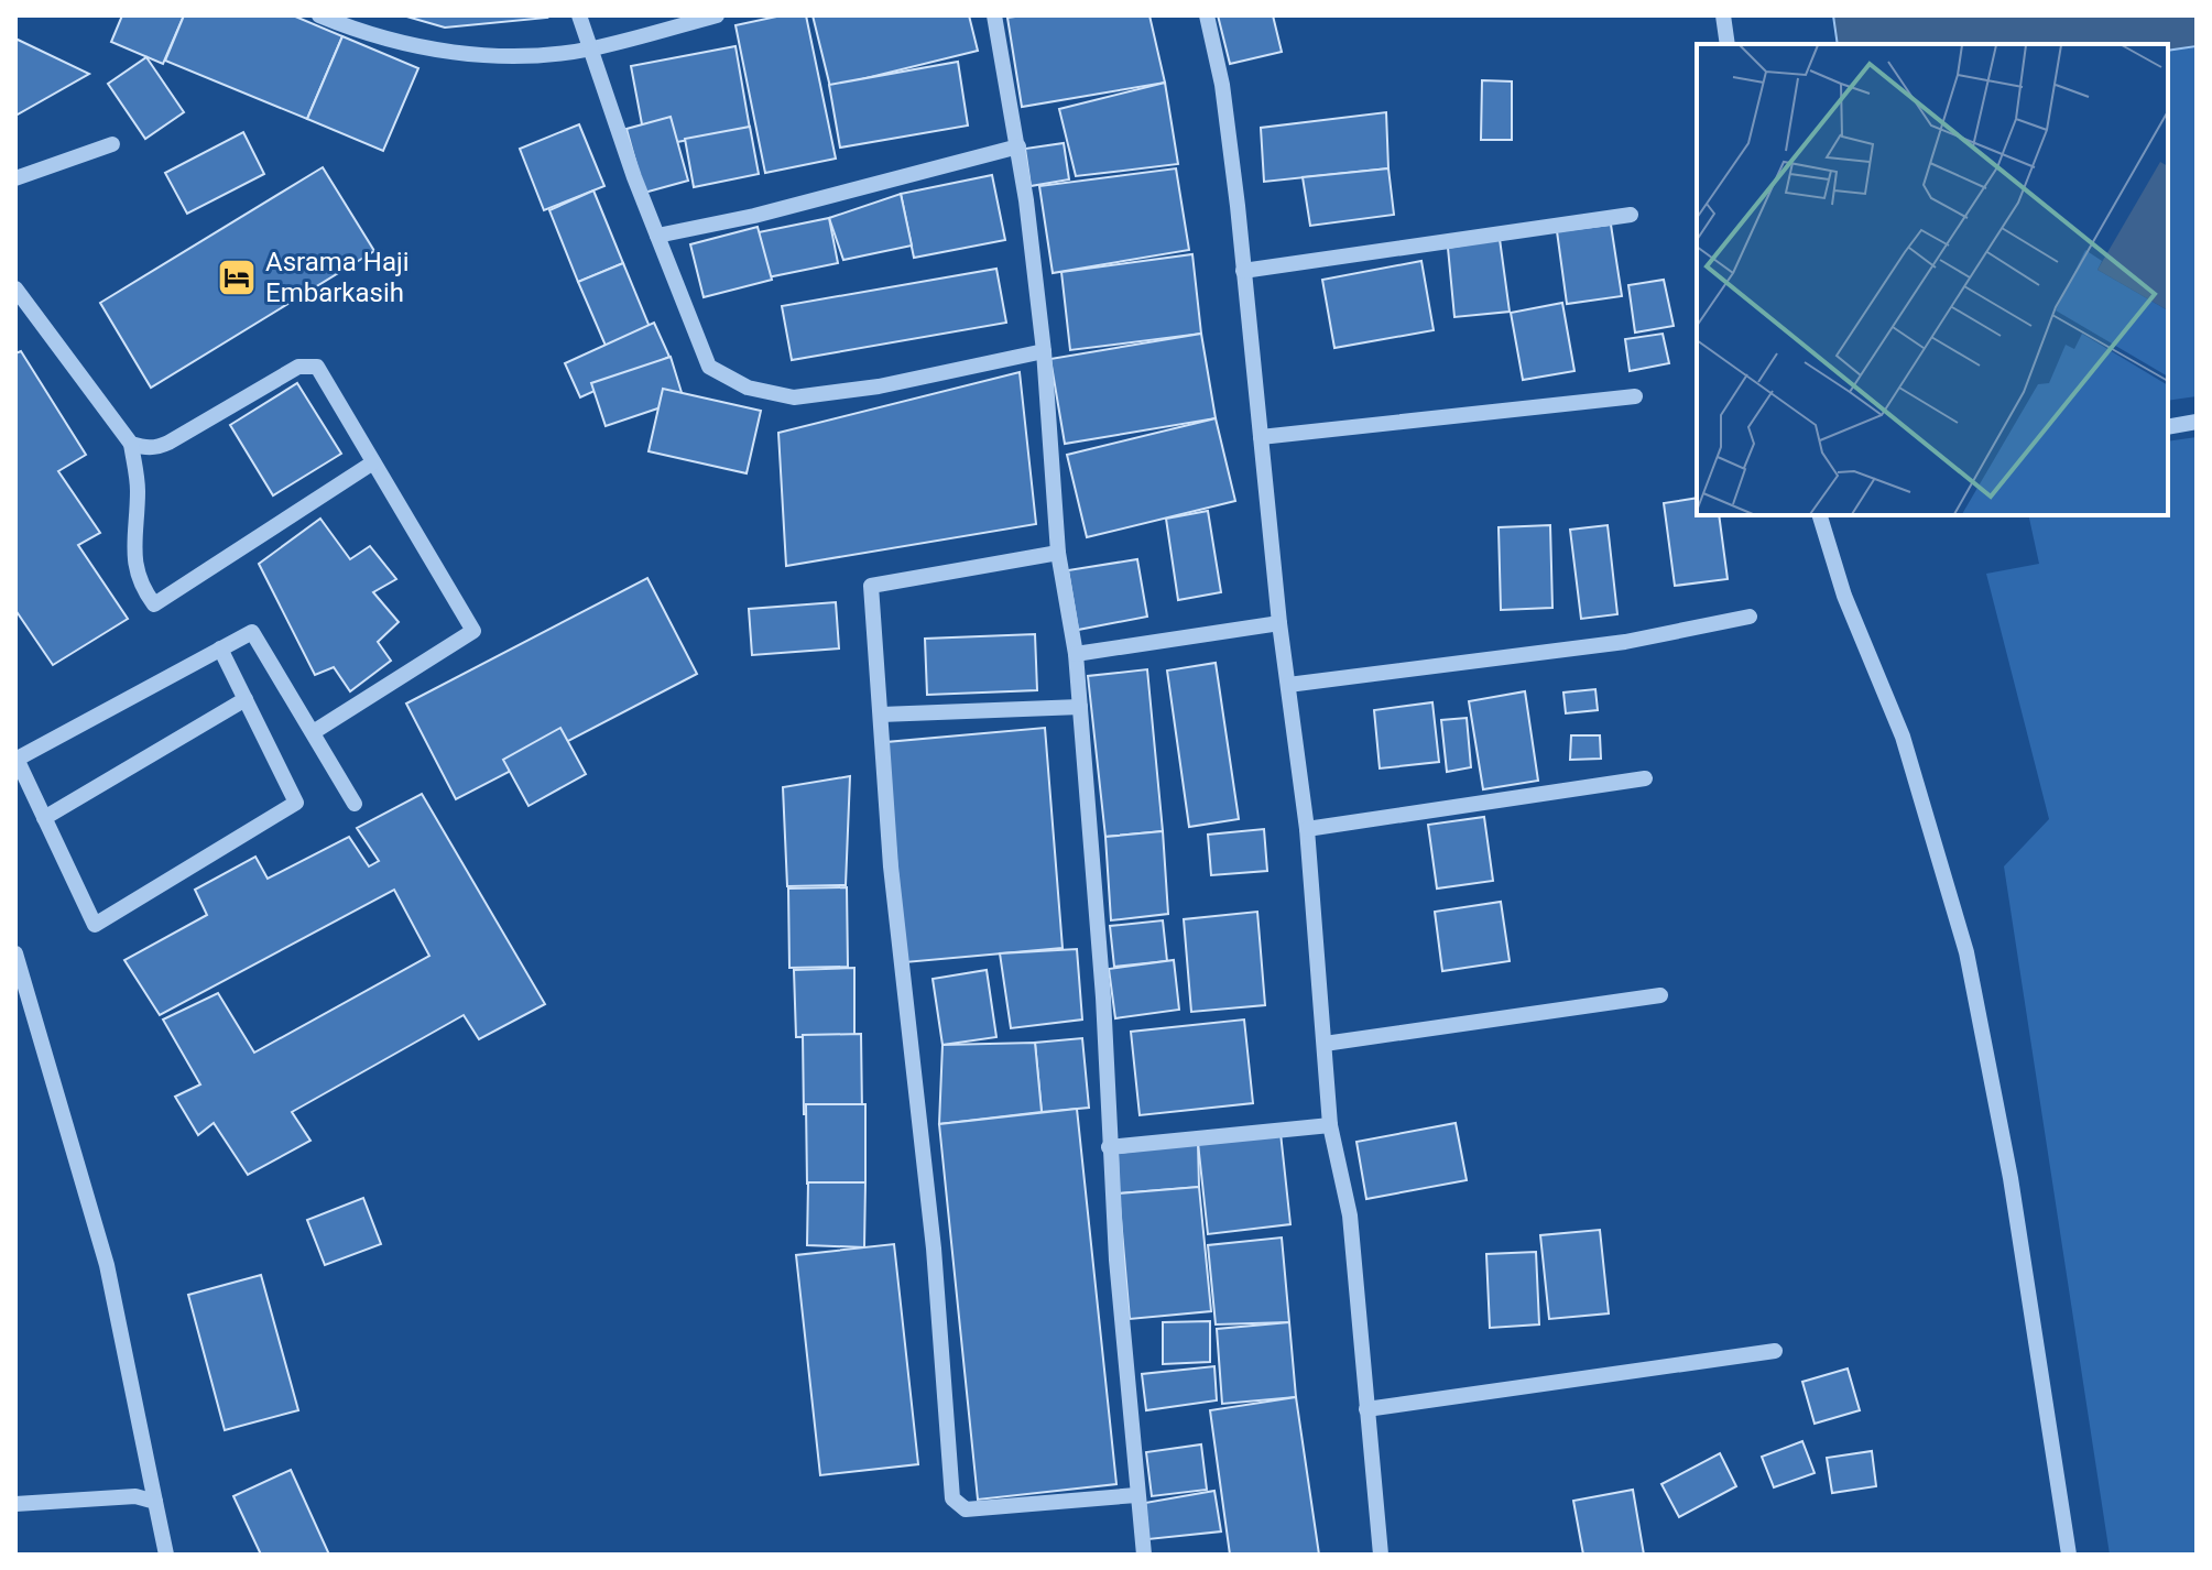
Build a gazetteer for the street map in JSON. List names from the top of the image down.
{
  "places": {
    "hotel": ["Asrama Haji Embarkasih"]
  }
}
